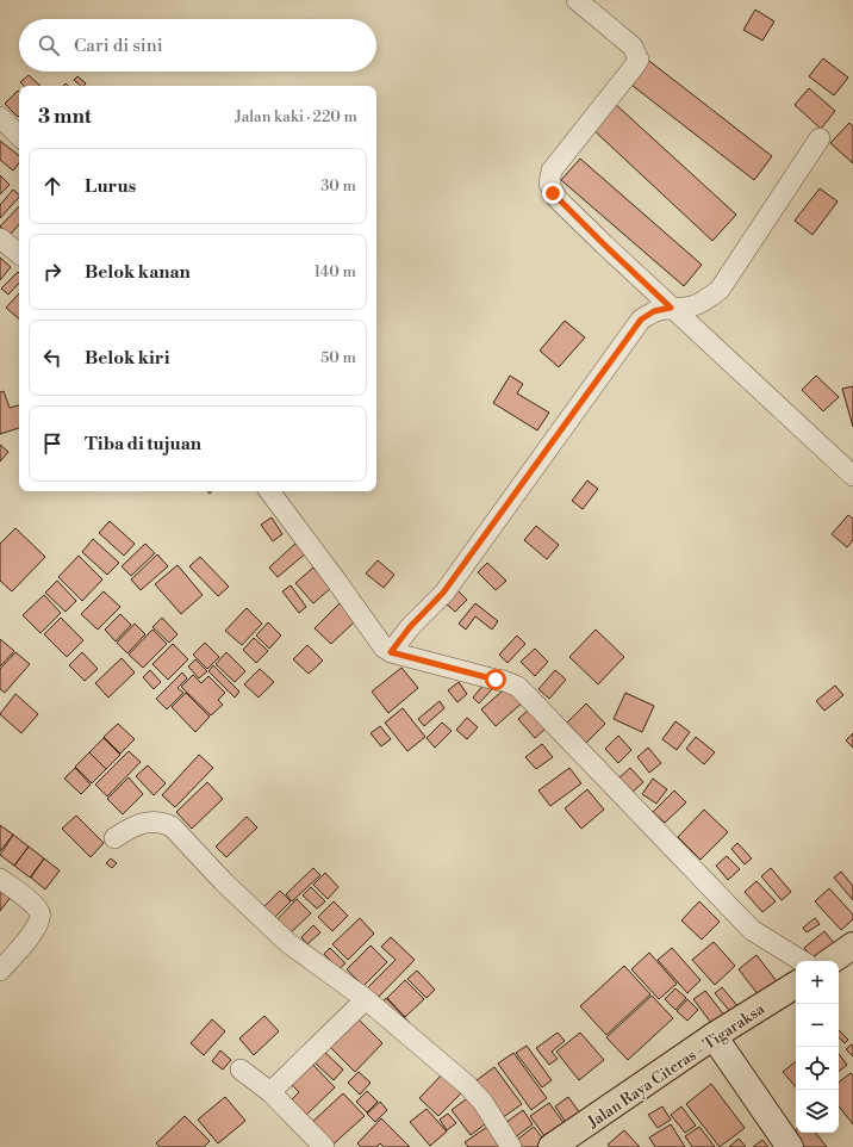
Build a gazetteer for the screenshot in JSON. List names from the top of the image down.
{
  "streets": {
    "main road": ["Jalan Raya Citeras - Tigaraksa"]
  },
  "page": {
    "search": "Cari di sini",
    "heading": ["3 mnt", "Jalan kaki · 220 m"],
    "list": [
      ["Lurus", "30 m"],
      ["Belok kanan", "140 m"],
      ["Belok kiri", "50 m"],
      "Tiba di tujuan"
    ],
    "map_buttons": ["+", "−"]
  }
}
